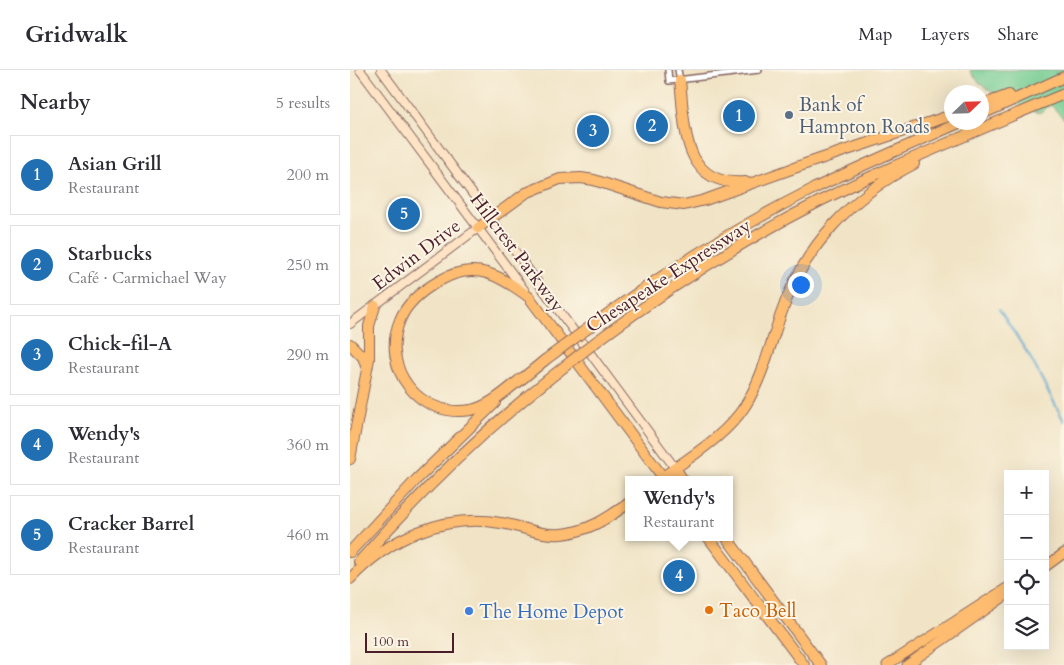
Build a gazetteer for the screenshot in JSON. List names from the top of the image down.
{
  "streets": {
    "highway": ["Hillcrest Parkway", "Chesapeake Expressway"],
    "main road": ["Edwin Drive"]
  },
  "crossings": [
    ["Hillcrest Parkway", "Edwin Drive"]
  ],
  "places": ["Bank of Hampton Roads", "Taco Bell", "The Home Depot"],
  "scale_bar": "100 m",
  "north": "top right",
  "page": {
    "header": "Gridwalk",
    "nav": ["Map", "Layers", "Share"],
    "heading": ["Nearby", "5 results"],
    "pins": [
      "1",
      "2",
      "3",
      "5",
      "4"
    ],
    "list": [
      {
        "mark": "1",
        "name": "Asian Grill",
        "note": "Restaurant",
        "value": "200 m"
      },
      {
        "mark": "2",
        "name": "Starbucks",
        "note": "Café · Carmichael Way",
        "value": "250 m"
      },
      {
        "mark": "3",
        "name": "Chick-fil-A",
        "note": "Restaurant",
        "value": "290 m"
      },
      {
        "mark": "4",
        "name": "Wendy's",
        "note": "Restaurant",
        "value": "360 m"
      },
      {
        "mark": "5",
        "name": "Cracker Barrel",
        "note": "Restaurant",
        "value": "460 m"
      }
    ],
    "map_buttons": ["+", "−"],
    "popup": ["Wendy's", "Restaurant"],
    "scale": "100 m"
  }
}
